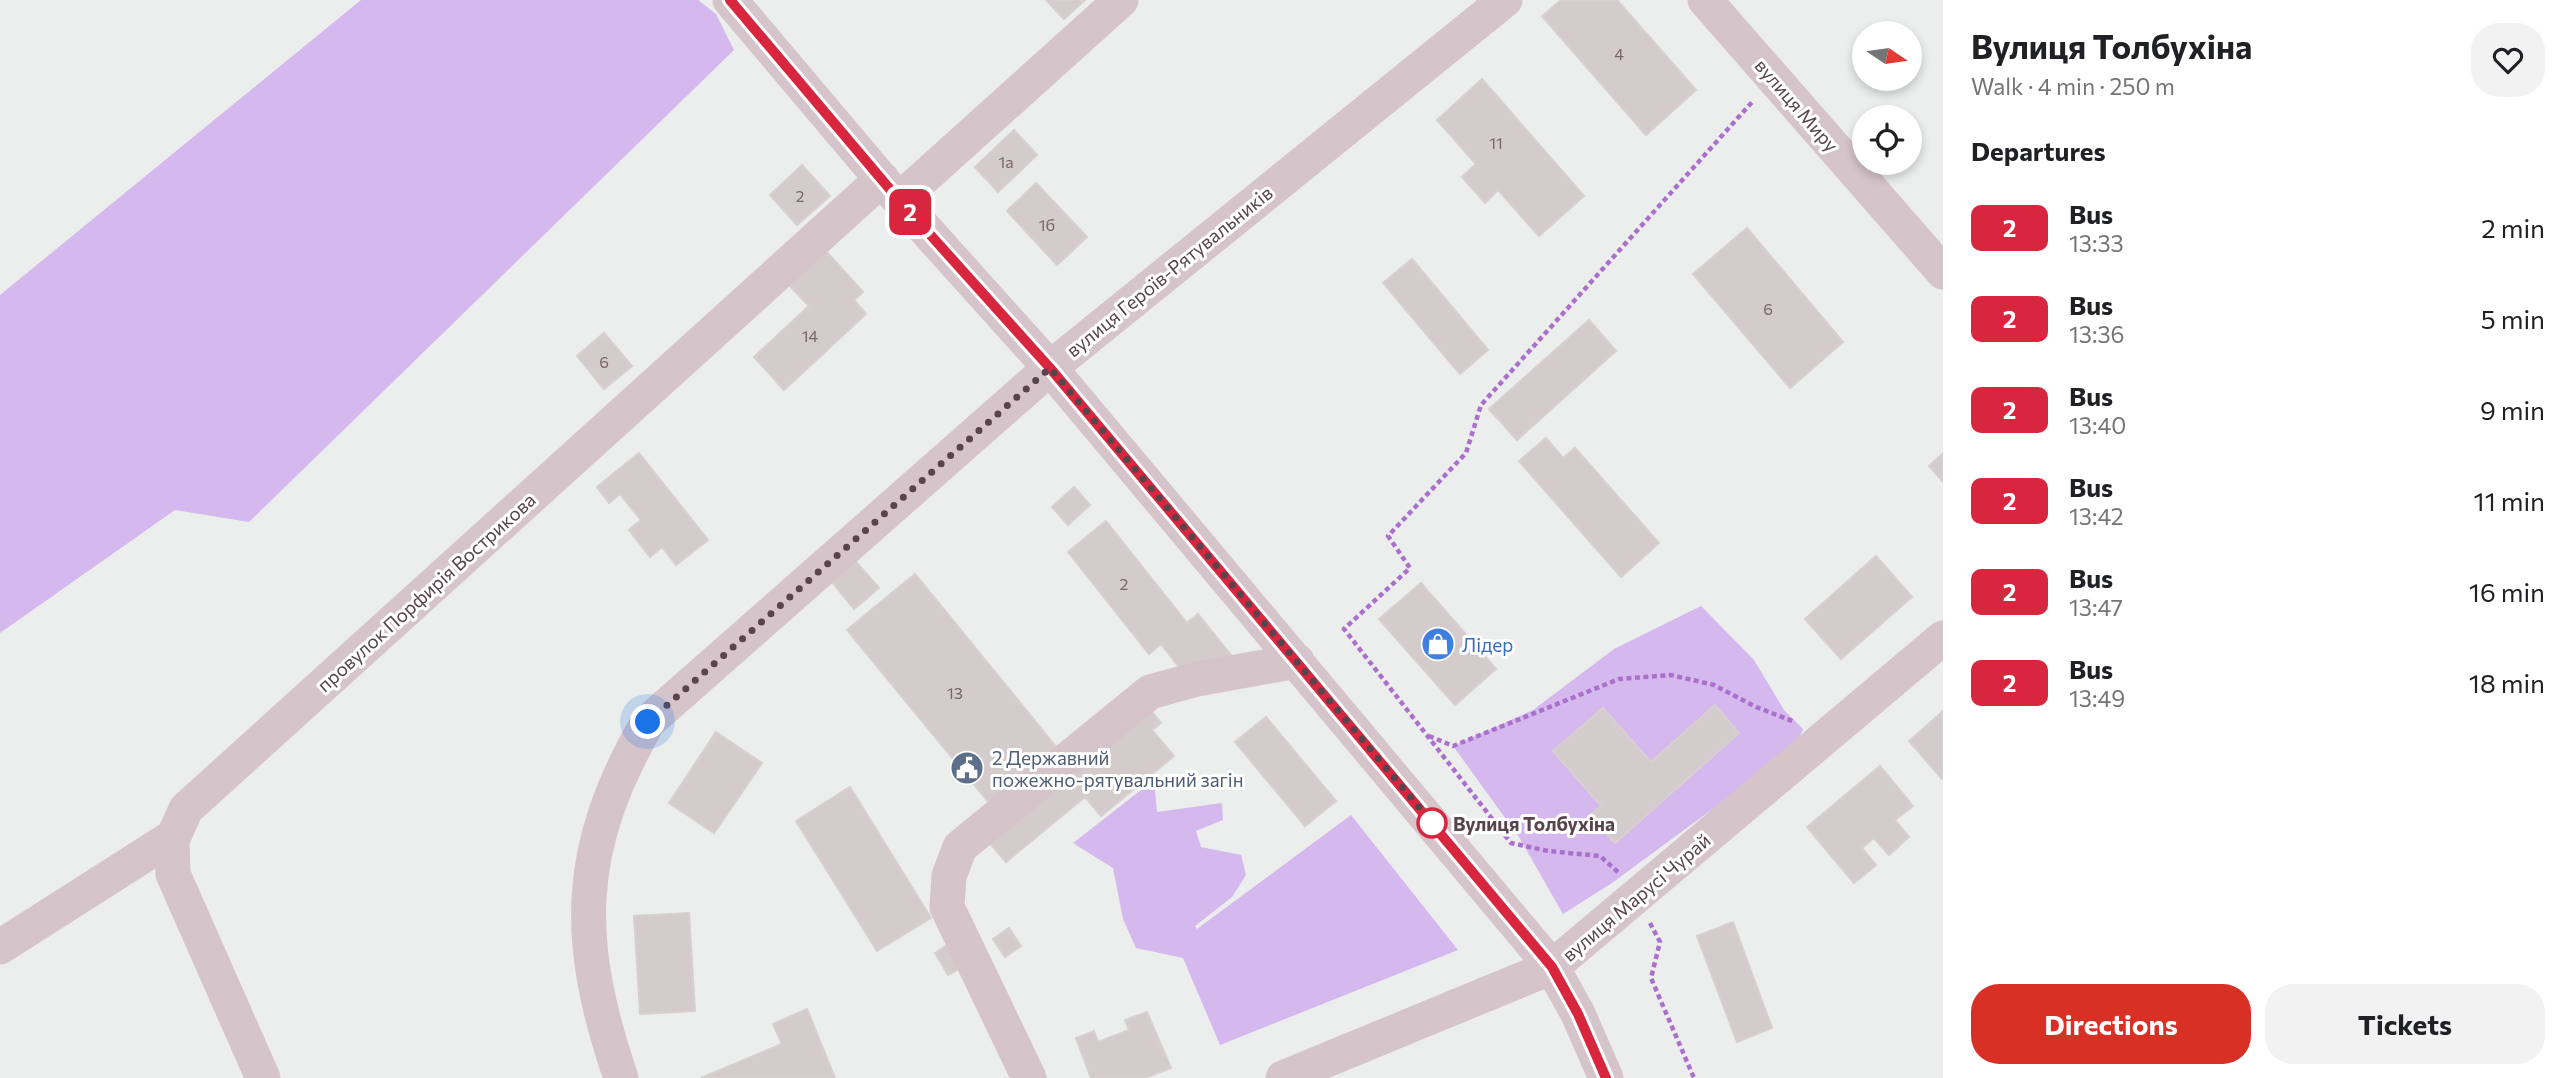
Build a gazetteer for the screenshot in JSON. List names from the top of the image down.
{
  "streets": {
    "street": [
      "вулиця Миру",
      "вулиця Героїв-Рятувальників",
      "провулок Порфирія Вострикова",
      "вулиця Марусі Чурай"
    ]
  },
  "places": {
    "shop": ["Лідер"],
    "public building": ["2 Державний пожежно-рятувальний загін"],
    "other": ["Вулиця Толбухіна"]
  },
  "lines": ["bus line 2"],
  "house_numbers": [
    "4",
    "11",
    "1а",
    "2",
    "1б",
    "6",
    "14",
    "6",
    "2",
    "13"
  ],
  "north": "right",
  "page": {
    "on_map": "2",
    "heading": [
      ["Вулиця Толбухіна", "Walk · 4 min · 250 m"],
      "Departures"
    ],
    "list": [
      {
        "mark": "2",
        "name": "Bus",
        "note": "13:33",
        "value": "2 min"
      },
      {
        "mark": "2",
        "name": "Bus",
        "note": "13:36",
        "value": "5 min"
      },
      {
        "mark": "2",
        "name": "Bus",
        "note": "13:40",
        "value": "9 min"
      },
      {
        "mark": "2",
        "name": "Bus",
        "note": "13:42",
        "value": "11 min"
      },
      {
        "mark": "2",
        "name": "Bus",
        "note": "13:47",
        "value": "16 min"
      },
      {
        "mark": "2",
        "name": "Bus",
        "note": "13:49",
        "value": "18 min"
      }
    ],
    "buttons": ["Directions", "Tickets"]
  }
}
